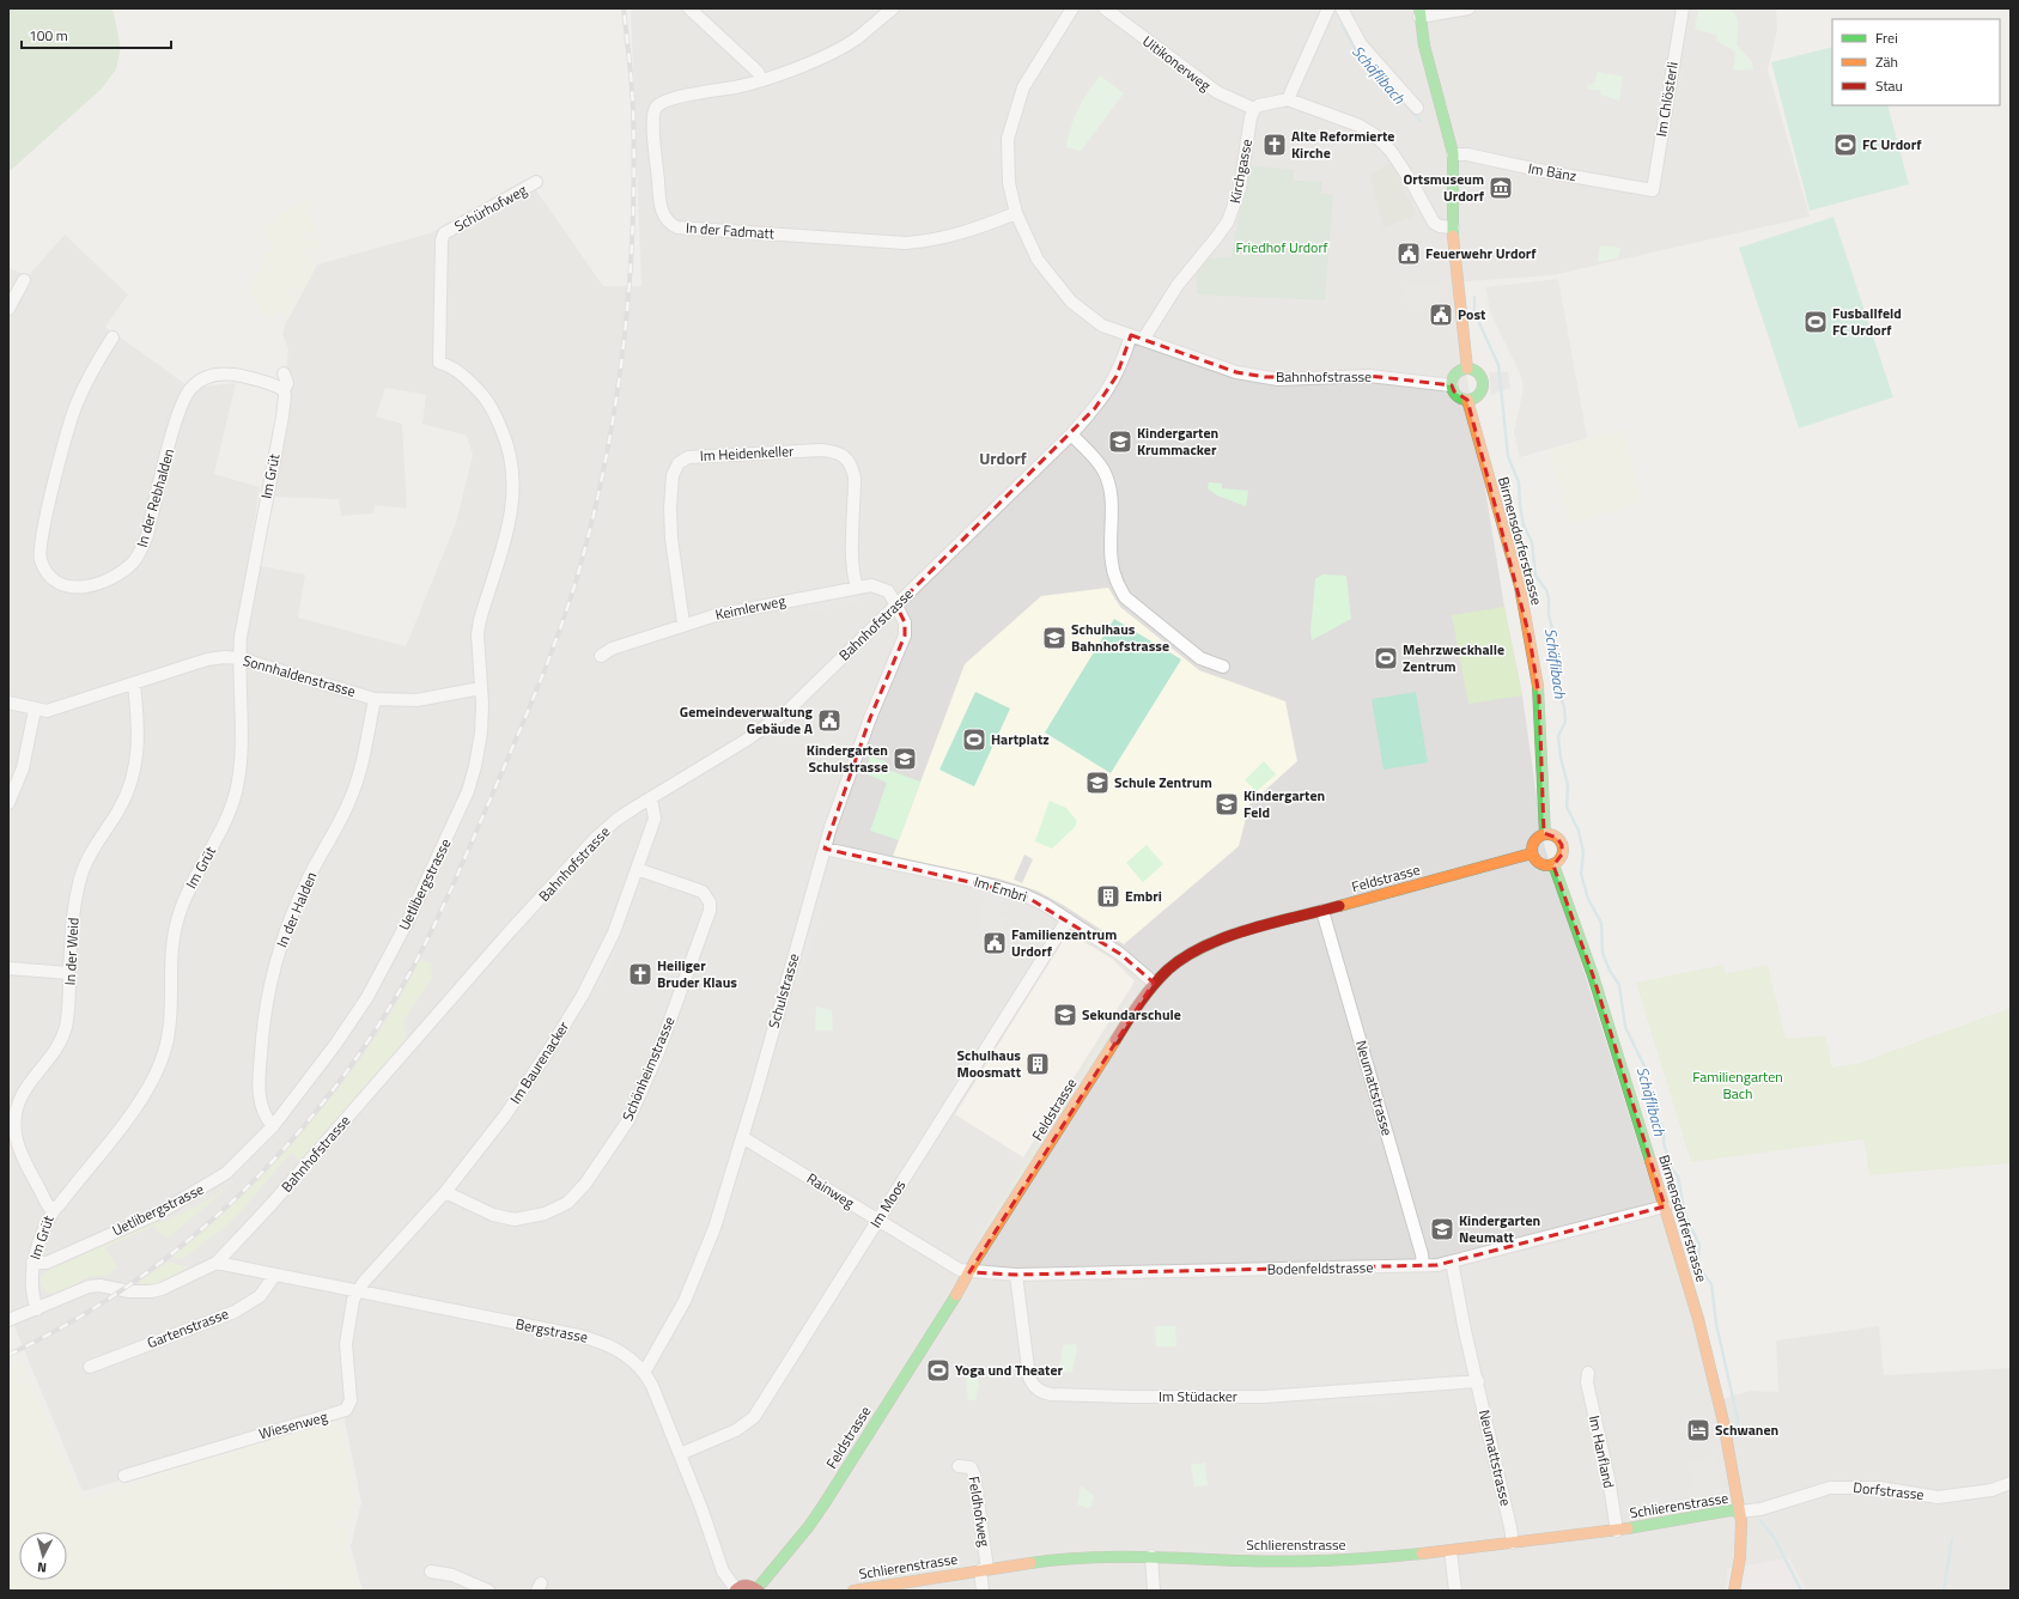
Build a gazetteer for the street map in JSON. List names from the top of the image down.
{
  "streets": {
    "main road": ["Birmensdorferstrasse", "Feldstrasse", "Schlierenstrasse"],
    "street": [
      "Uitikonerweg",
      "Im Chlösterli",
      "Kirchgasse",
      "Im Bänz",
      "Schürhofweg",
      "In der Fadmatt",
      "Bahnhofstrasse",
      "Im Heidenkeller",
      "Im Grüt",
      "In der Rebhalden",
      "Keimlerweg",
      "Sonnhaldenstrasse",
      "Uetlibergstrasse",
      "Im Embri",
      "In der Halden",
      "In der Weid",
      "Schulstrasse",
      "Im Baurenacker",
      "Schönheimstrasse",
      "Neumattstrasse",
      "Rainweg",
      "Im Moos",
      "Bodenfeldstrasse",
      "Gartenstrasse",
      "Bergstrasse",
      "Im Stüdacker",
      "Wiesenweg",
      "Im Hanfland",
      "Dorfstrasse",
      "Feldhofweg"
    ]
  },
  "crossings": [
    ["Uitikonerweg", "Kirchgasse"],
    ["Im Chlösterli", "Im Bänz"],
    ["Kirchgasse", "Bahnhofstrasse"],
    ["Schürhofweg", "Uetlibergstrasse"],
    ["In der Fadmatt", "Bahnhofstrasse"],
    ["Bahnhofstrasse", "Im Grüt"],
    ["Bahnhofstrasse", "Birmensdorferstrasse"],
    ["Bahnhofstrasse", "Keimlerweg"],
    ["Bahnhofstrasse", "Schulstrasse"],
    ["Bahnhofstrasse", "Im Baurenacker"],
    ["Bahnhofstrasse", "Bergstrasse"],
    ["Im Heidenkeller", "Keimlerweg"],
    ["Im Grüt", "In der Rebhalden"],
    ["Im Grüt", "Sonnhaldenstrasse"],
    ["Im Grüt", "Uetlibergstrasse"],
    ["Im Grüt", "In der Weid"],
    ["Birmensdorferstrasse", "Feldstrasse"],
    ["Birmensdorferstrasse", "Bodenfeldstrasse"],
    ["Birmensdorferstrasse", "Dorfstrasse"],
    ["Birmensdorferstrasse", "Schlierenstrasse"],
    ["Keimlerweg", "Schulstrasse"],
    ["Sonnhaldenstrasse", "Uetlibergstrasse"],
    ["Sonnhaldenstrasse", "In der Halden"],
    ["Sonnhaldenstrasse", "In der Weid"],
    ["Feldstrasse", "Im Embri"],
    ["Feldstrasse", "Neumattstrasse"],
    ["Feldstrasse", "Rainweg"],
    ["Feldstrasse", "Bodenfeldstrasse"],
    ["Uetlibergstrasse", "In der Halden"],
    ["Im Embri", "Schulstrasse"],
    ["Im Embri", "Im Moos"],
    ["Schulstrasse", "Rainweg"],
    ["Schulstrasse", "Bergstrasse"],
    ["Im Baurenacker", "Schönheimstrasse"],
    ["Im Baurenacker", "Bergstrasse"],
    ["Im Baurenacker", "Wiesenweg"],
    ["Neumattstrasse", "Bodenfeldstrasse"],
    ["Neumattstrasse", "Im Stüdacker"],
    ["Neumattstrasse", "Schlierenstrasse"],
    ["Rainweg", "Im Moos"],
    ["Rainweg", "Bodenfeldstrasse"],
    ["Im Moos", "Bergstrasse"],
    ["Bodenfeldstrasse", "Im Stüdacker"],
    ["Gartenstrasse", "Bergstrasse"],
    ["Bergstrasse", "Wiesenweg"],
    ["Im Hanfland", "Schlierenstrasse"],
    ["Dorfstrasse", "Schlierenstrasse"],
    ["Schlierenstrasse", "Feldhofweg"]
  ],
  "districts": ["Urdorf"],
  "water": ["Schäflibach"],
  "parks": ["Friedhof Urdorf", "Familiengarten Bach"],
  "places": {
    "church": ["Alte Reformierte Kirche", "Heiliger Bruder Klaus"],
    "sports": [
      "FC Urdorf",
      "Fusballfeld FC Urdorf",
      "Mehrzweckhalle Zentrum",
      "Hartplatz",
      "Yoga und Theater"
    ],
    "museum": ["Ortsmuseum Urdorf"],
    "public building": [
      "Feuerwehr Urdorf",
      "Post",
      "Gemeindeverwaltung Gebäude A",
      "Familienzentrum Urdorf"
    ],
    "school or university": [
      "Kindergarten Krummacker",
      "Schulhaus Bahnhofstrasse",
      "Kindergarten Schulstrasse",
      "Schule Zentrum",
      "Kindergarten Feld",
      "Sekundarschule",
      "Kindergarten Neumatt"
    ],
    "building": ["Embri", "Schulhaus Moosmatt"],
    "hotel": ["Schwanen"]
  },
  "legend": ["Frei", "Zäh", "Stau"],
  "scale_bar": "100 m",
  "north": "bottom"
}
